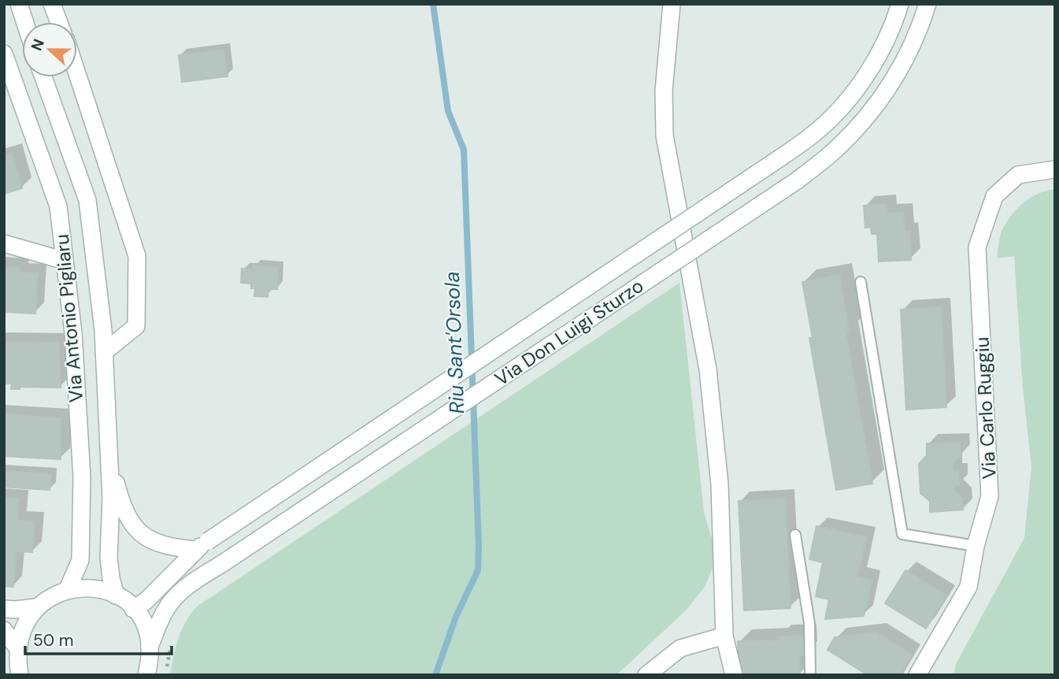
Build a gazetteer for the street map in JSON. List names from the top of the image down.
{
  "streets": {
    "main road": ["Via Antonio Pigliaru", "Via Don Luigi Sturzo", "Via Carlo Ruggiu"]
  },
  "water": ["Riu Sant'Orsola"],
  "scale_bar": "50 m",
  "north": "left"
}
